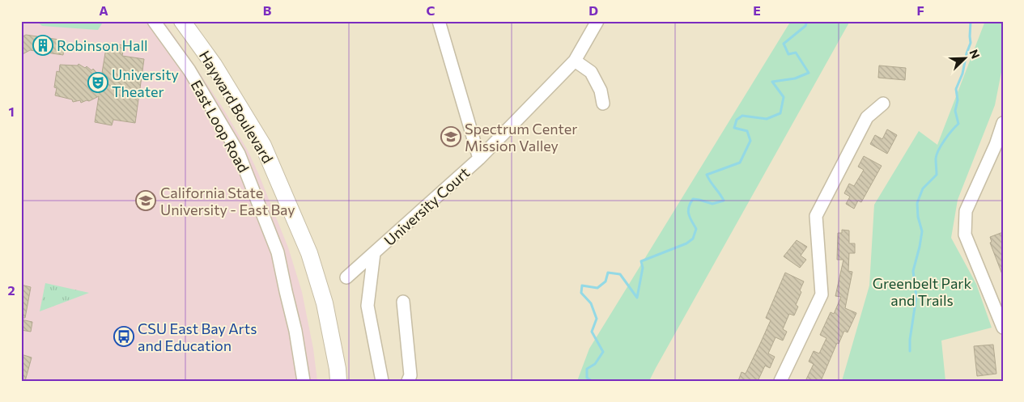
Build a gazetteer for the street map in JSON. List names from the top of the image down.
{
  "streets": {
    "main road": ["Hayward Boulevard"],
    "street": ["East Loop Road", "University Court"]
  },
  "parks": ["Greenbelt Park and Trails"],
  "places": {
    "building": ["Robinson Hall"],
    "theatre": ["University Theater"],
    "school or university": ["Spectrum Center Mission Valley", "California State University - East Bay"],
    "bus stop": ["CSU East Bay Arts and Education"]
  },
  "north": "top right",
  "grid": {
    "columns": [
      "A",
      "B",
      "C",
      "D",
      "E",
      "F"
    ],
    "rows": ["1", "2"]
  }
}
